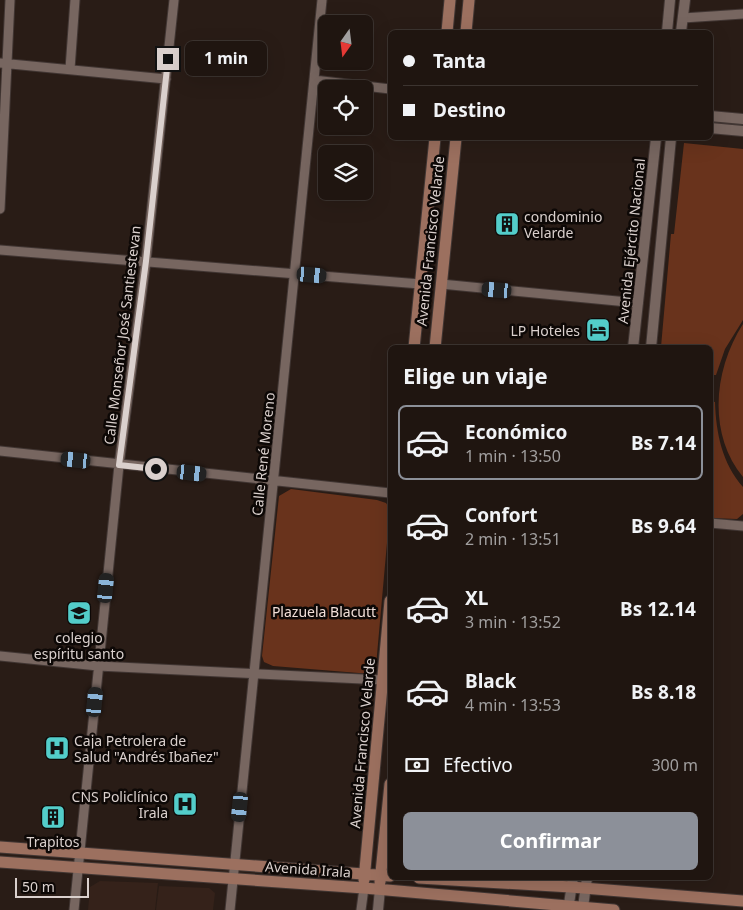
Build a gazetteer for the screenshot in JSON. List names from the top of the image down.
{
  "streets": {
    "main road": ["Avenida Francisco Velarde", "Avenida Irala"],
    "street": ["Avenida Ejército Nacional", "Calle Monseñor José Santiestevan", "Calle René Moreno"]
  },
  "crossings": [
    ["Avenida Francisco Velarde", "Avenida Irala"],
    ["Calle Monseñor José Santiestevan", "Avenida Irala"],
    ["Calle René Moreno", "Avenida Irala"]
  ],
  "parks": ["Plazuela Blacutt"],
  "places": {
    "building": ["condominio Velarde", "Trapitos"],
    "hotel": ["LP Hoteles"],
    "school or university": ["colegio espíritu santo"],
    "hospital": ["Caja Petrolera de Salud \"Andrés Ibañez\"", "CNS Policlínico Irala"]
  },
  "scale_bar": "50 m",
  "north": "bottom",
  "page": {
    "banner": ["Tanta", "Destino"],
    "bubble": "1 min",
    "heading": "Elige un viaje",
    "list": [
      {
        "name": "Económico",
        "note": "1 min · 13:50",
        "value": "Bs 7.14"
      },
      {
        "name": "Confort",
        "note": "2 min · 13:51",
        "value": "Bs 9.64"
      },
      {
        "name": "XL",
        "note": "3 min · 13:52",
        "value": "Bs 12.14"
      },
      {
        "name": "Black",
        "note": "4 min · 13:53",
        "value": "Bs 8.18"
      }
    ],
    "pay": ["Efectivo", "300 m"],
    "buttons": "Confirmar",
    "scale": "50 m"
  }
}
